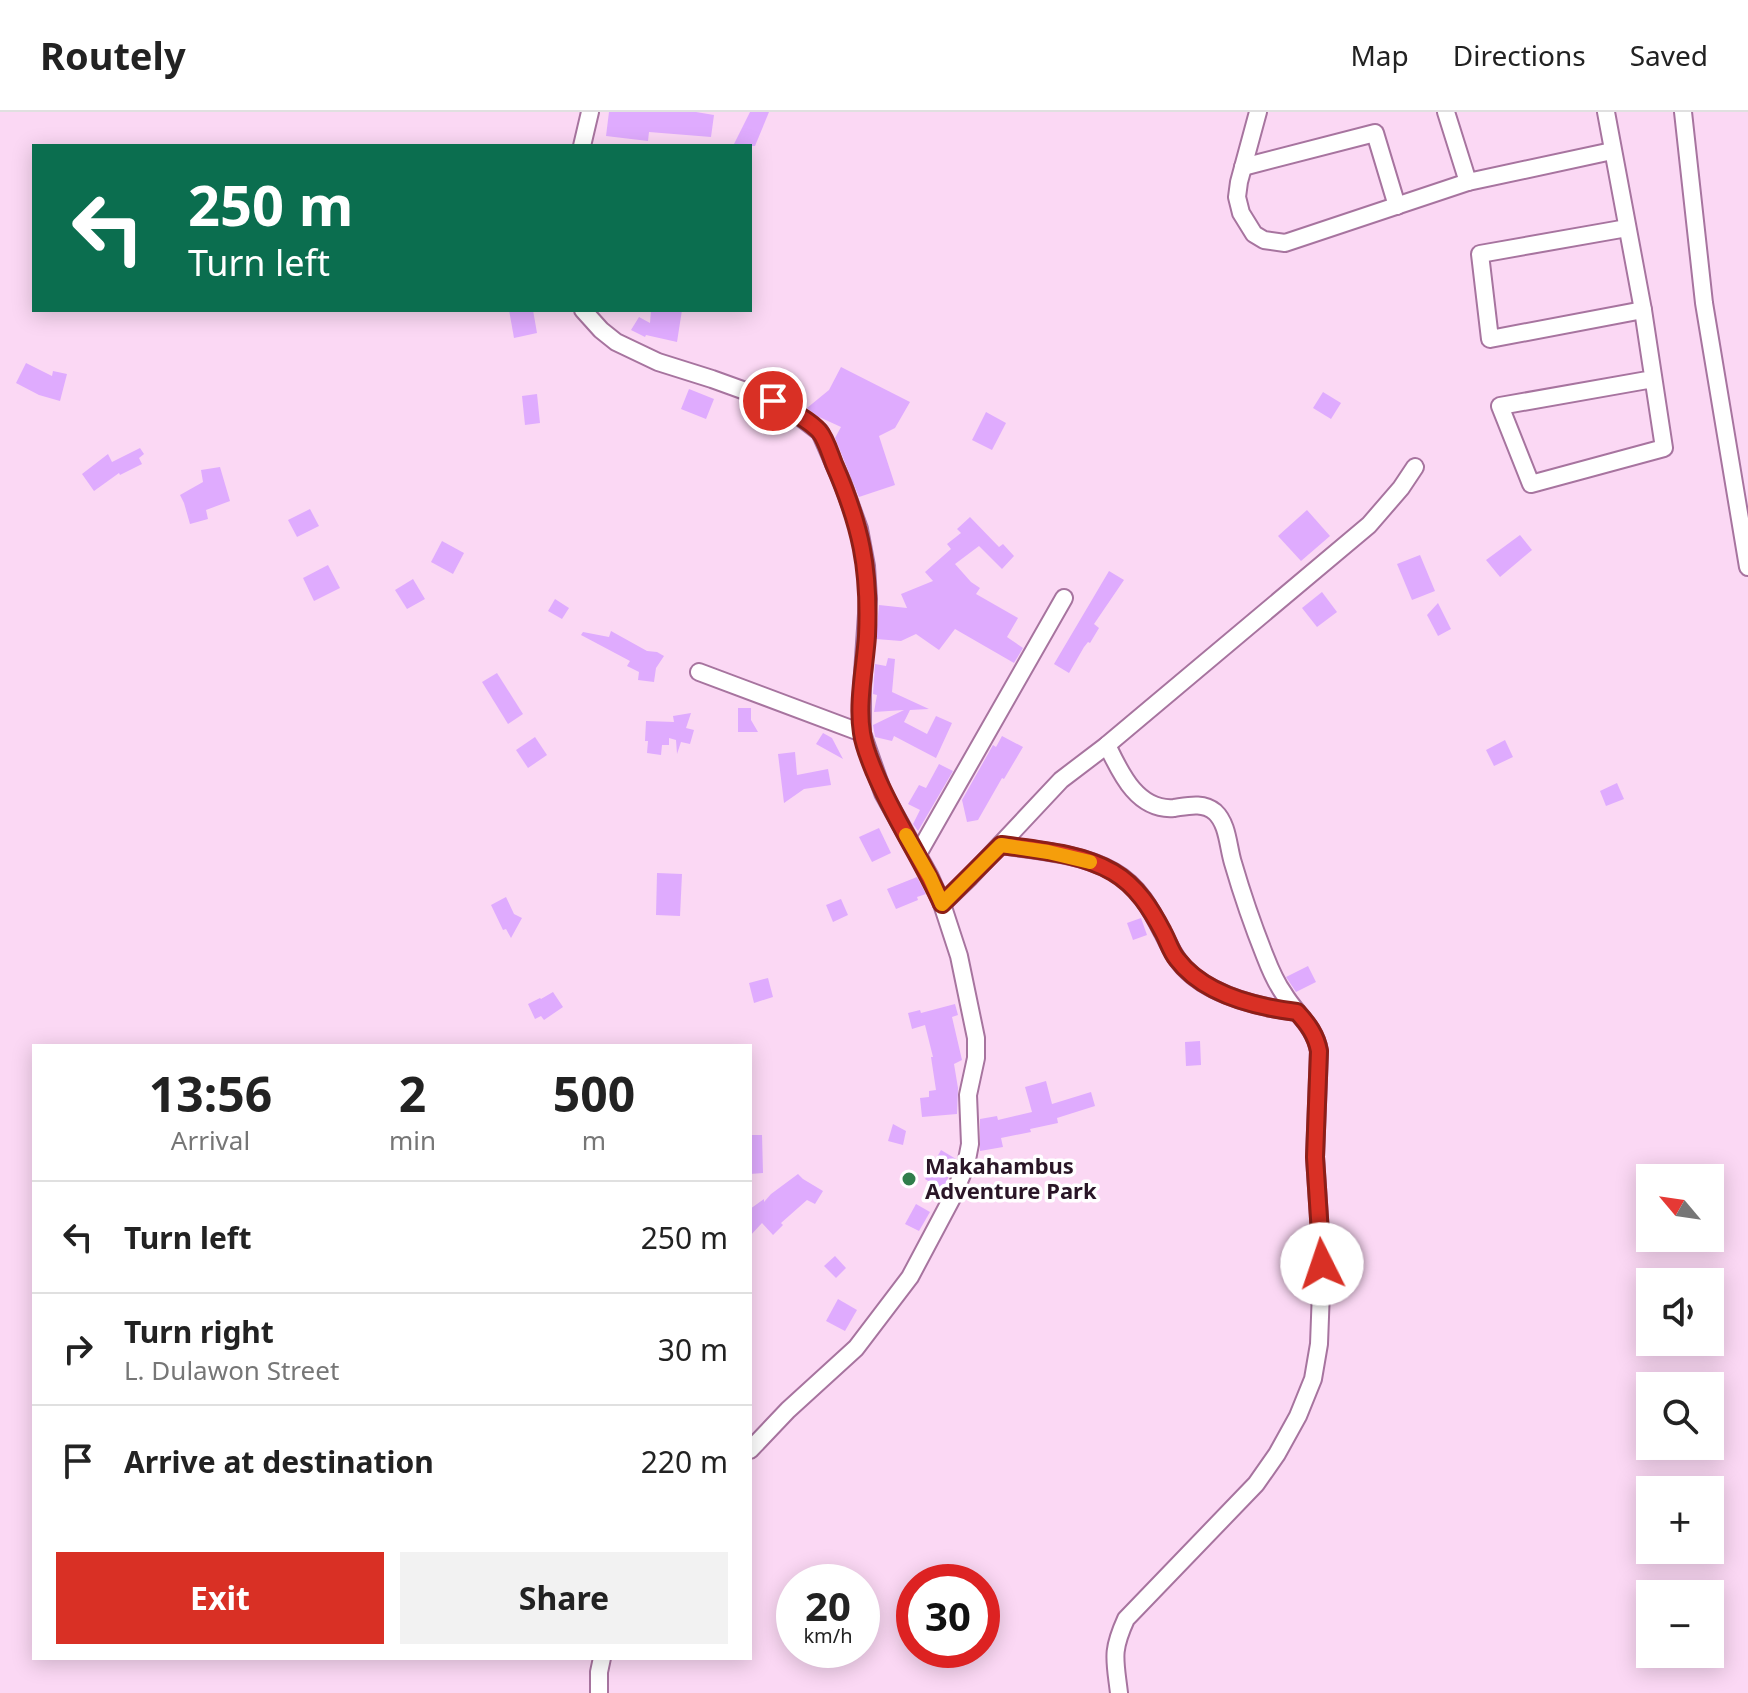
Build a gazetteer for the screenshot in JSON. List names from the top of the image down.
{
  "places": ["Makahambus Adventure Park"],
  "north": "top left",
  "page": {
    "header": "Routely",
    "nav": ["Map", "Directions", "Saved"],
    "turn": ["250 m", "Turn left"],
    "eta": [
      "13:56",
      "Arrival",
      "2",
      "min",
      "500",
      "m"
    ],
    "map_buttons": ["+", "−"],
    "list": [
      {
        "name": "Turn left",
        "value": "250 m"
      },
      {
        "name": "Turn right",
        "note": "L. Dulawon Street",
        "value": "30 m"
      },
      {
        "name": "Arrive at destination",
        "value": "220 m"
      }
    ],
    "buttons": ["Exit", "Share"],
    "speed": "20 km/h",
    "limit": "30"
  }
}
